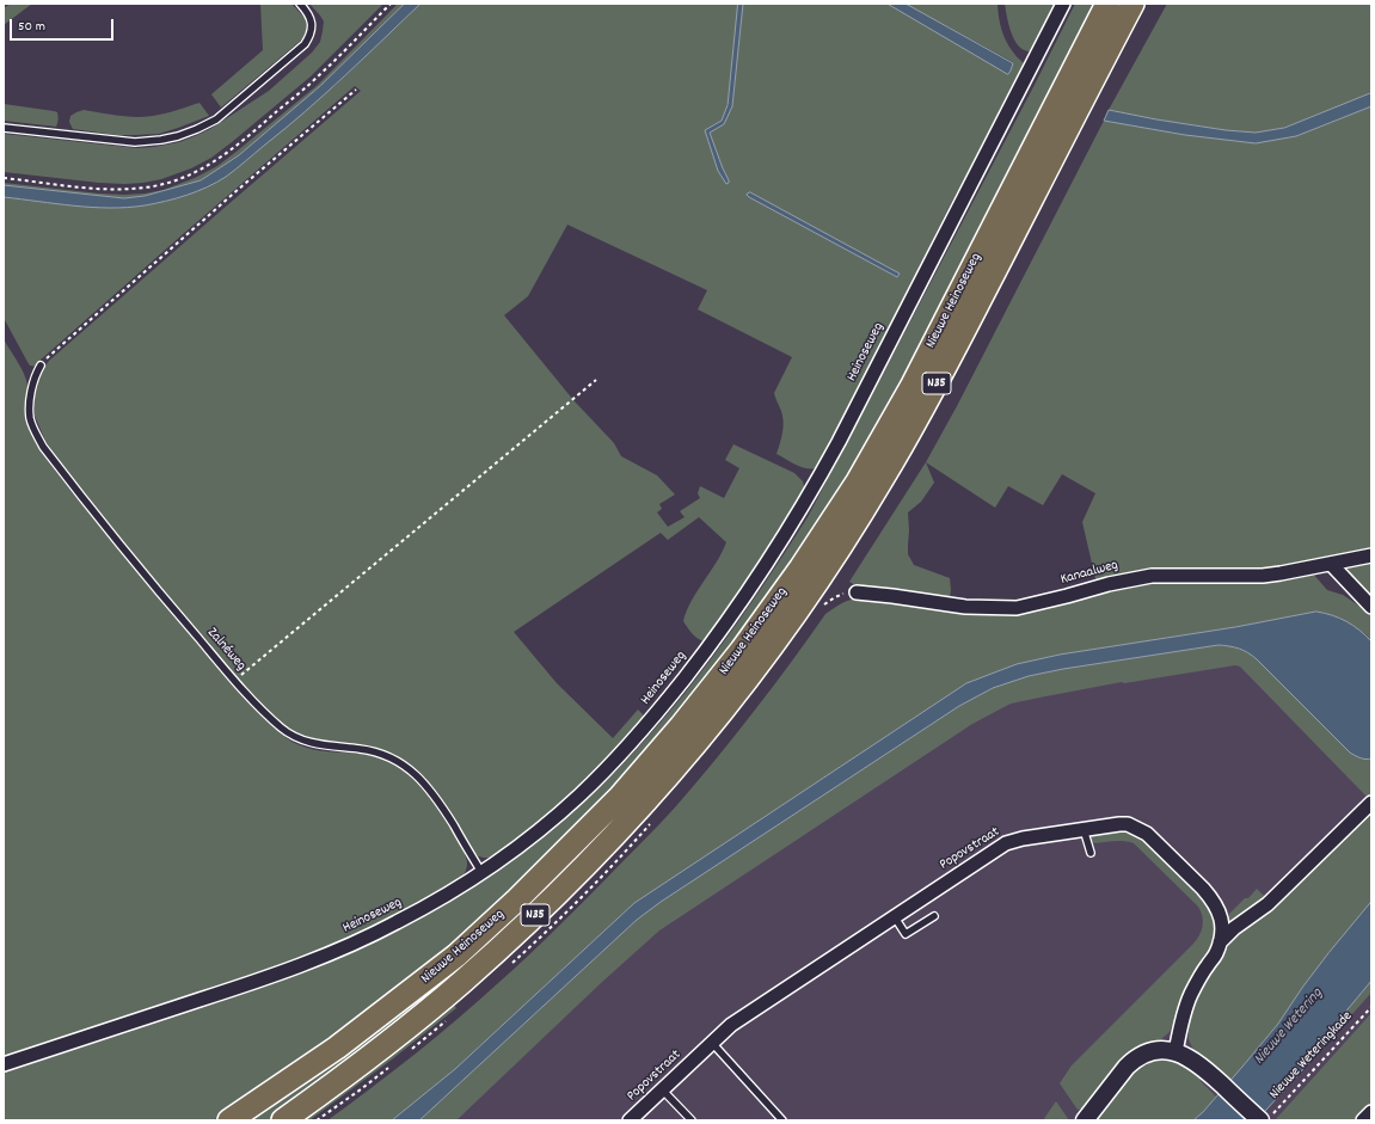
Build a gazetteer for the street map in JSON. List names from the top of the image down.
{
  "streets": {
    "highway": ["Nieuwe Heinoseweg", "N35"],
    "street": ["Heinoseweg", "Kanaalweg", "Popovstraat"],
    "lane": ["Zalnéweg"],
    "path": ["Nieuwe Weteringkade"]
  },
  "crossings": [
    ["Heinoseweg", "Zalnéweg"]
  ],
  "water": ["Nieuwe Wetering"],
  "scale_bar": "50 m"
}
